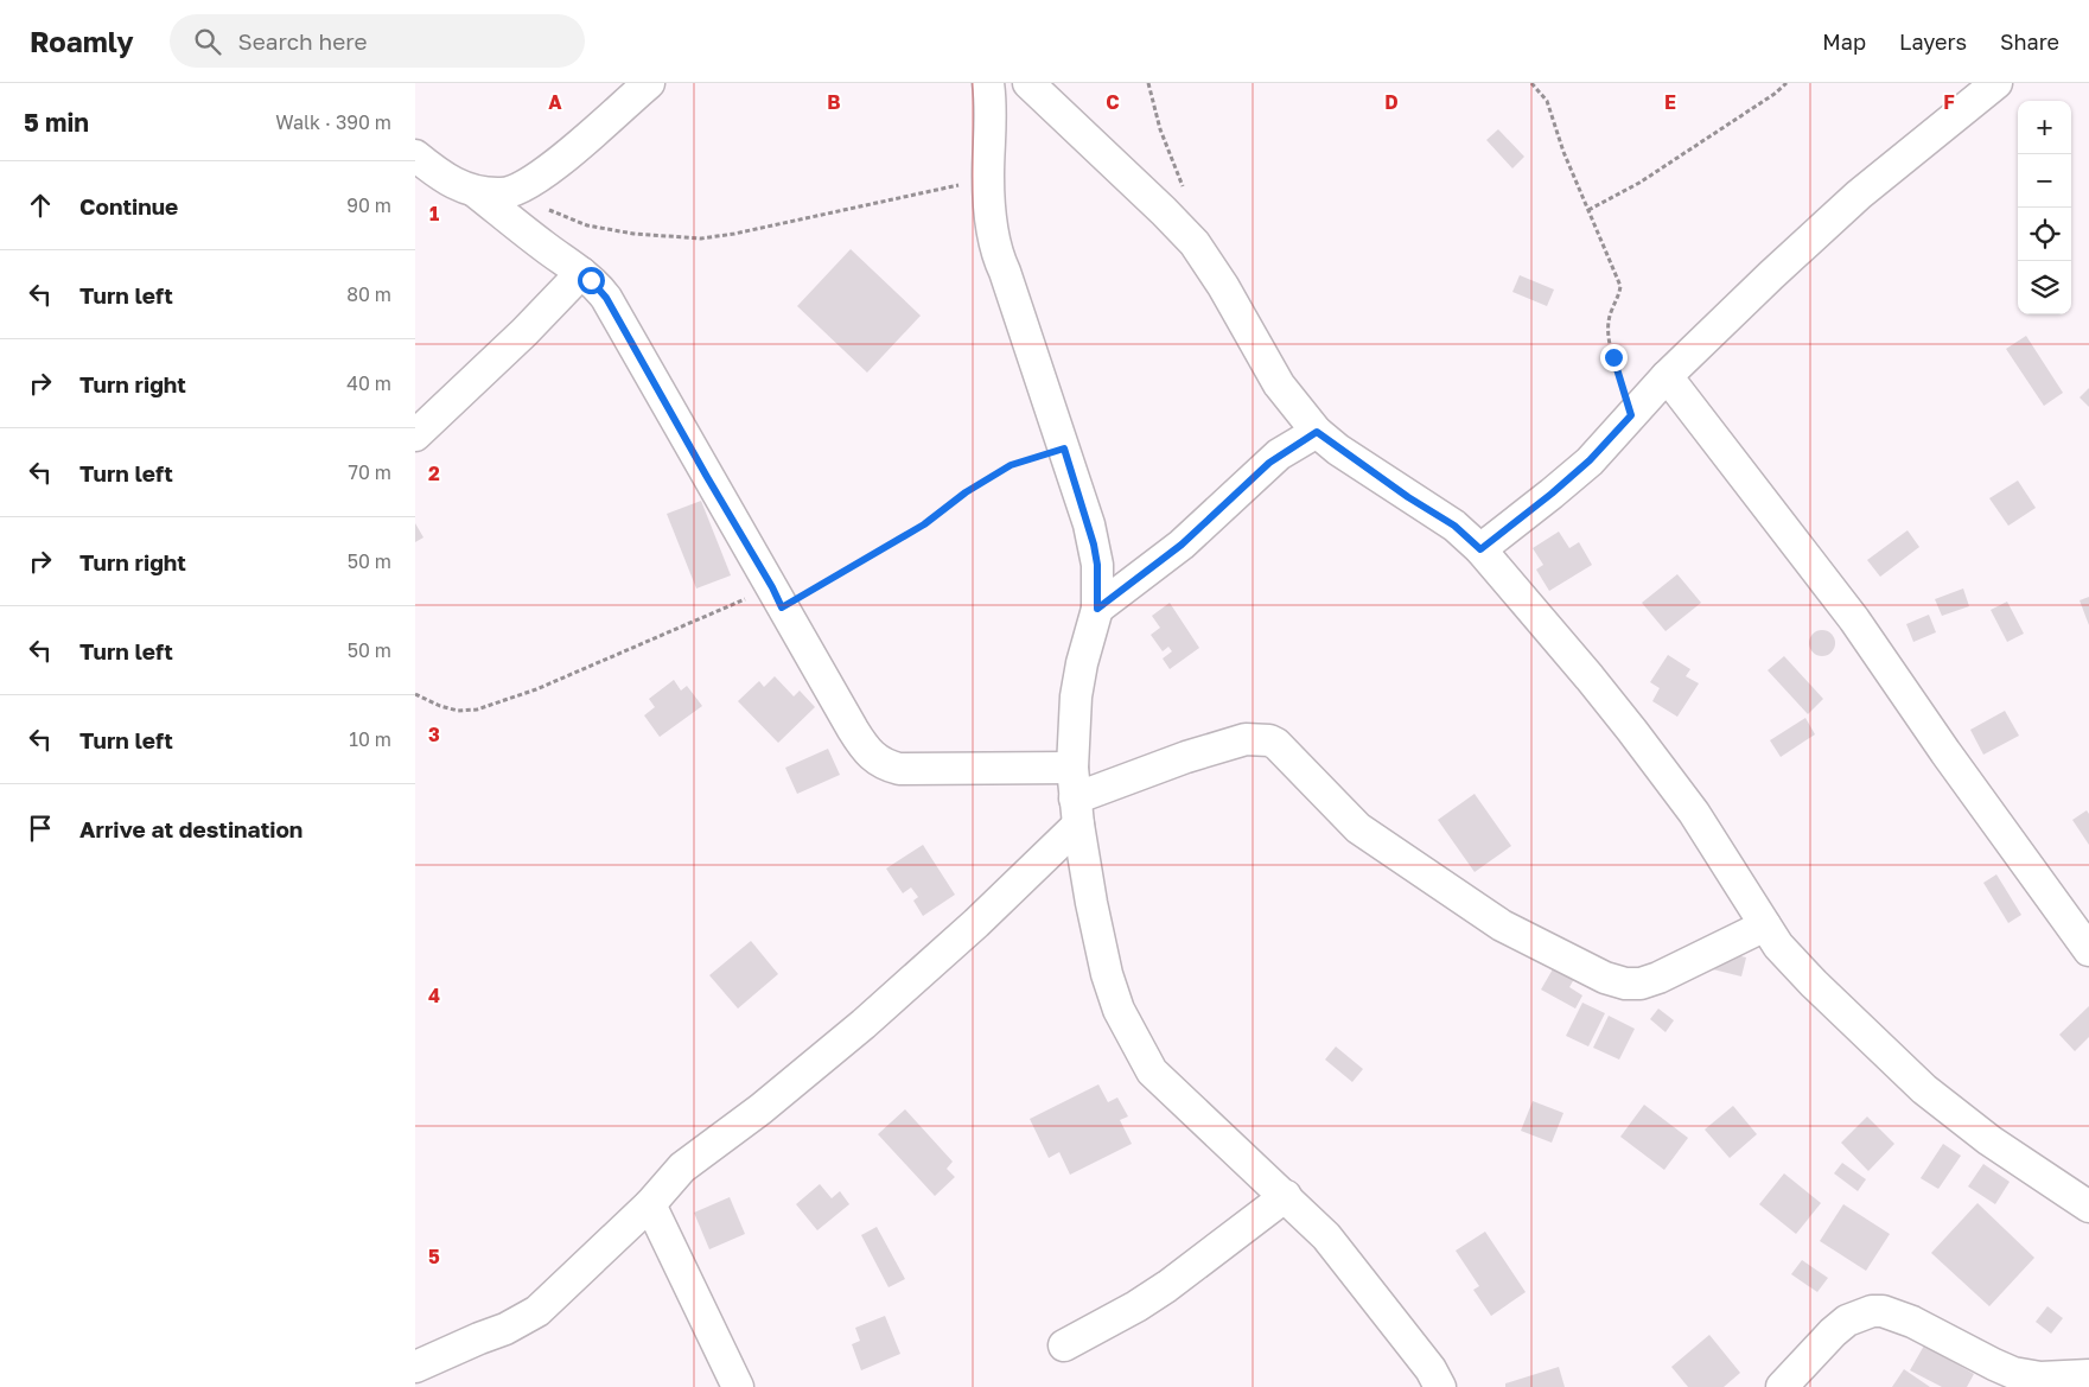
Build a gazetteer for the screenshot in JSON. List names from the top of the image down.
{
  "page": {
    "header": "Roamly",
    "search": "Search here",
    "nav": ["Map", "Layers", "Share"],
    "heading": ["5 min", "Walk · 390 m"],
    "map_buttons": ["+", "−"],
    "list": [
      ["Continue", "90 m"],
      ["Turn left", "80 m"],
      ["Turn right", "40 m"],
      ["Turn left", "70 m"],
      ["Turn right", "50 m"],
      ["Turn left", "50 m"],
      ["Turn left", "10 m"],
      "Arrive at destination"
    ]
  },
  "grid": {
    "columns": [
      "A",
      "B",
      "C",
      "D",
      "E",
      "F"
    ],
    "rows": [
      "1",
      "2",
      "3",
      "4",
      "5"
    ]
  }
}
